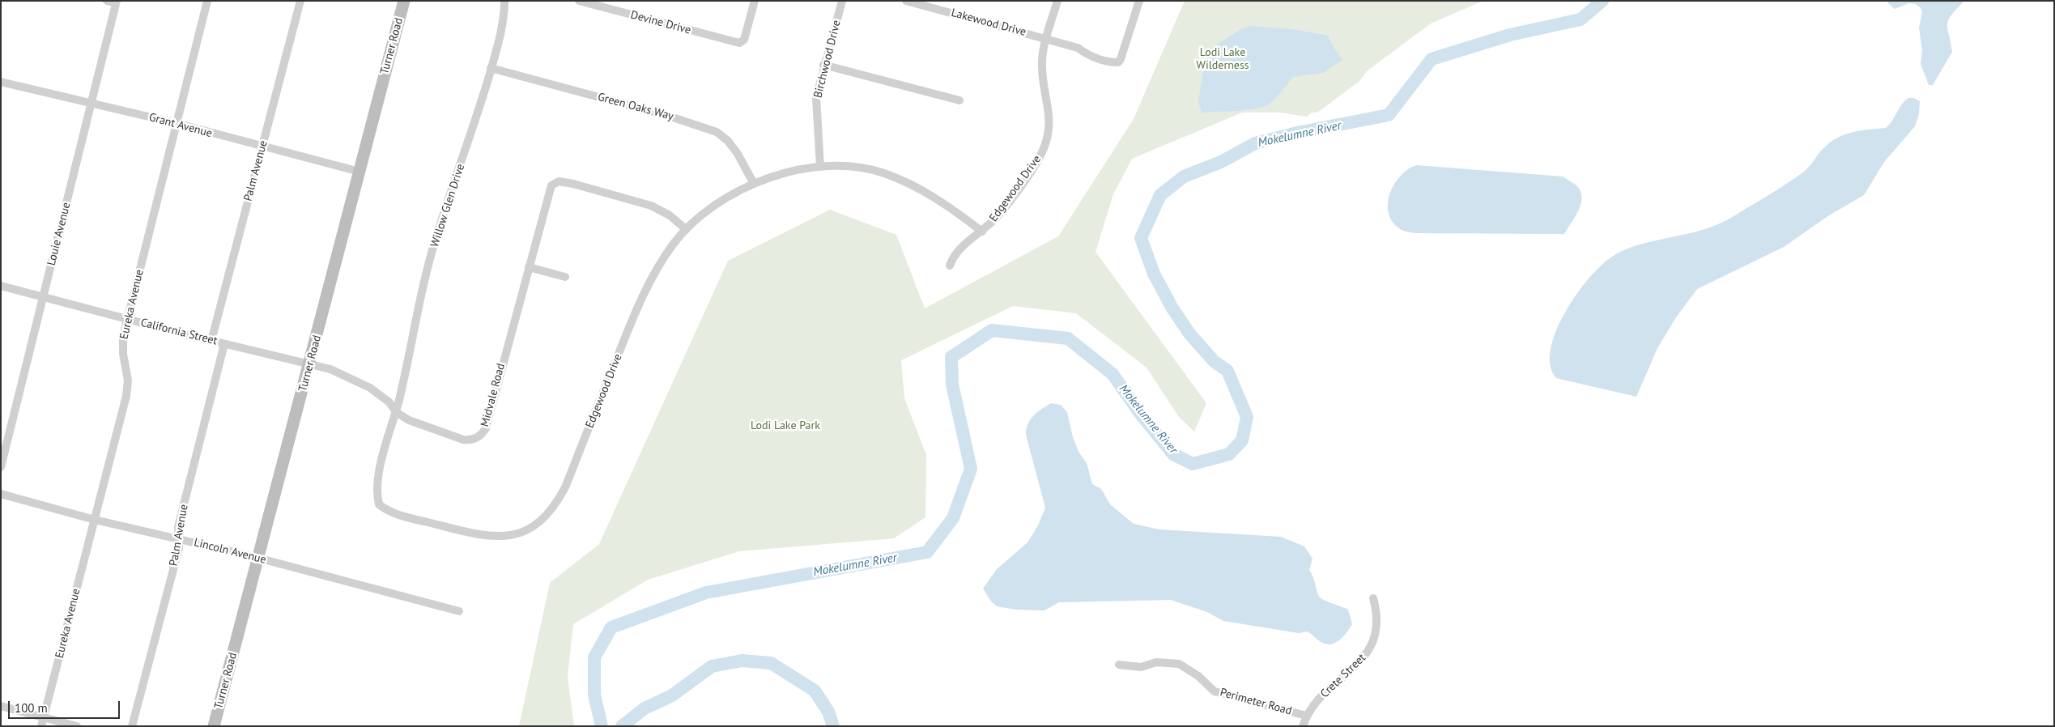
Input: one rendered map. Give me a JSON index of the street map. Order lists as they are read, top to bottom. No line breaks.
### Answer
{"streets":{"main road":["Turner Road"],"street":["Devine Drive","Lakewood Drive","Birchwood Drive","Green Oaks Way","Grant Avenue","Palm Avenue","Edgewood Drive","Willow Glen Drive","Louie Avenue","Eureka Avenue","California Street","Midvale Road","Lincoln Avenue","Crete Street","Perimeter Road"]},"crossings":[["Lakewood Drive","Edgewood Drive"],["Turner Road","Grant Avenue"],["Turner Road","California Street"],["Turner Road","Lincoln Avenue"],["Birchwood Drive","Edgewood Drive"],["Green Oaks Way","Edgewood Drive"],["Green Oaks Way","Willow Glen Drive"],["Grant Avenue","Palm Avenue"],["Grant Avenue","Louie Avenue"],["Grant Avenue","Eureka Avenue"],["Palm Avenue","California Street"],["Palm Avenue","Lincoln Avenue"],["Edgewood Drive","Willow Glen Drive"],["Edgewood Drive","Midvale Road"],["Willow Glen Drive","Midvale Road"],["Louie Avenue","California Street"],["Eureka Avenue","California Street"],["Eureka Avenue","Lincoln Avenue"],["Crete Street","Perimeter Road"]],"water":["Mokelumne River"],"parks":["Lodi Lake Wilderness","Lodi Lake Park"],"scale_bar":"100 m"}
